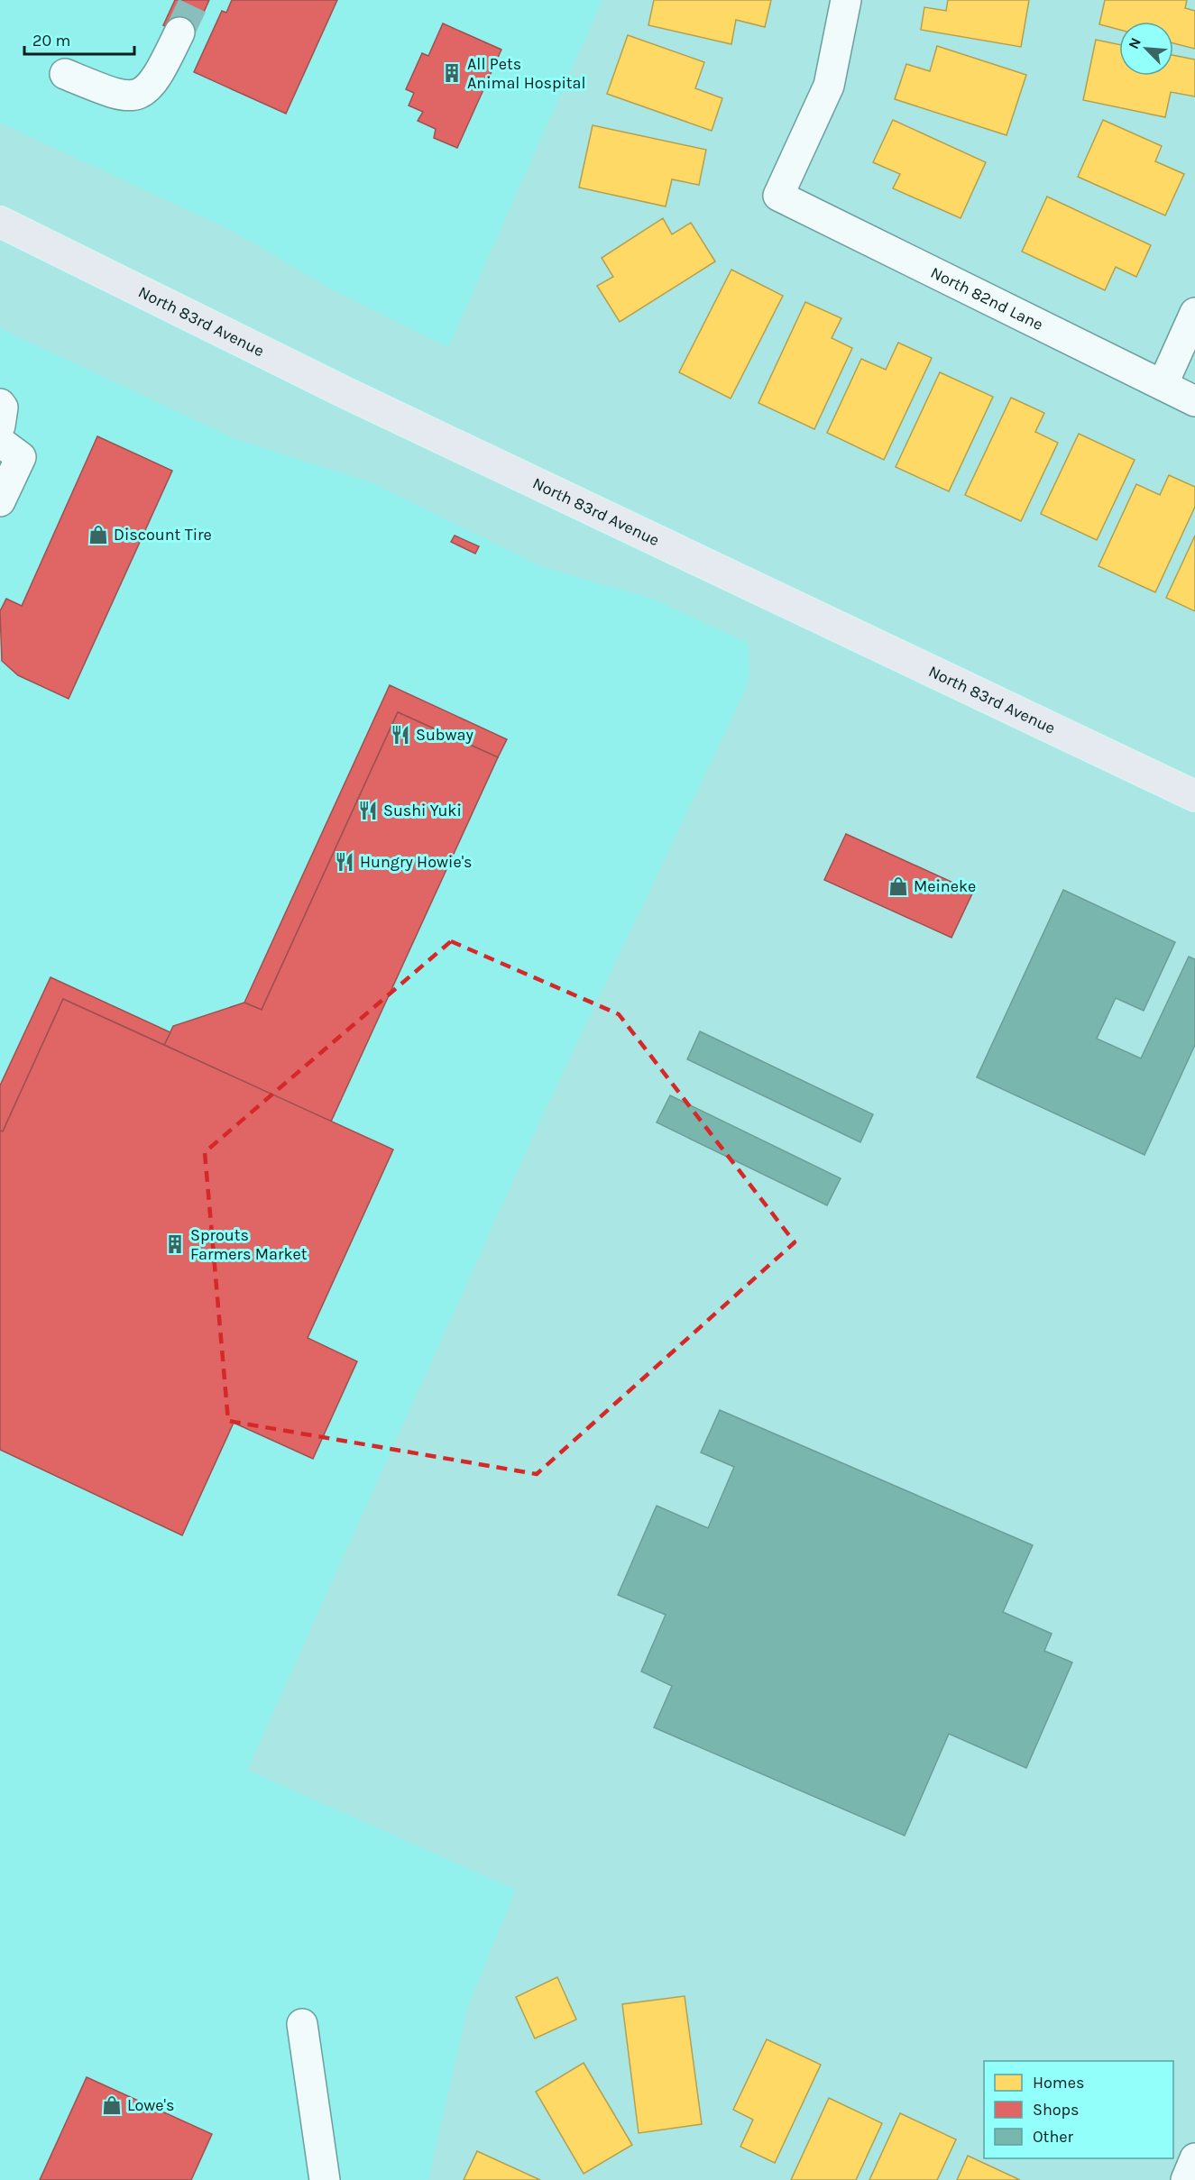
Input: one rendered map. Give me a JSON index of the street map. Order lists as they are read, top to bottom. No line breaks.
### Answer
{"streets":{"main road":["North 83rd Avenue"],"street":["North 82nd Lane"]},"places":{"building":["All Pets Animal Hospital","Sprouts Farmers Market"],"shop":["Discount Tire","Meineke","Lowe's"],"restaurant":["Subway","Sushi Yuki","Hungry Howie's"]},"legend":["Homes","Shops","Other"],"scale_bar":"20 m","north":"top left"}
